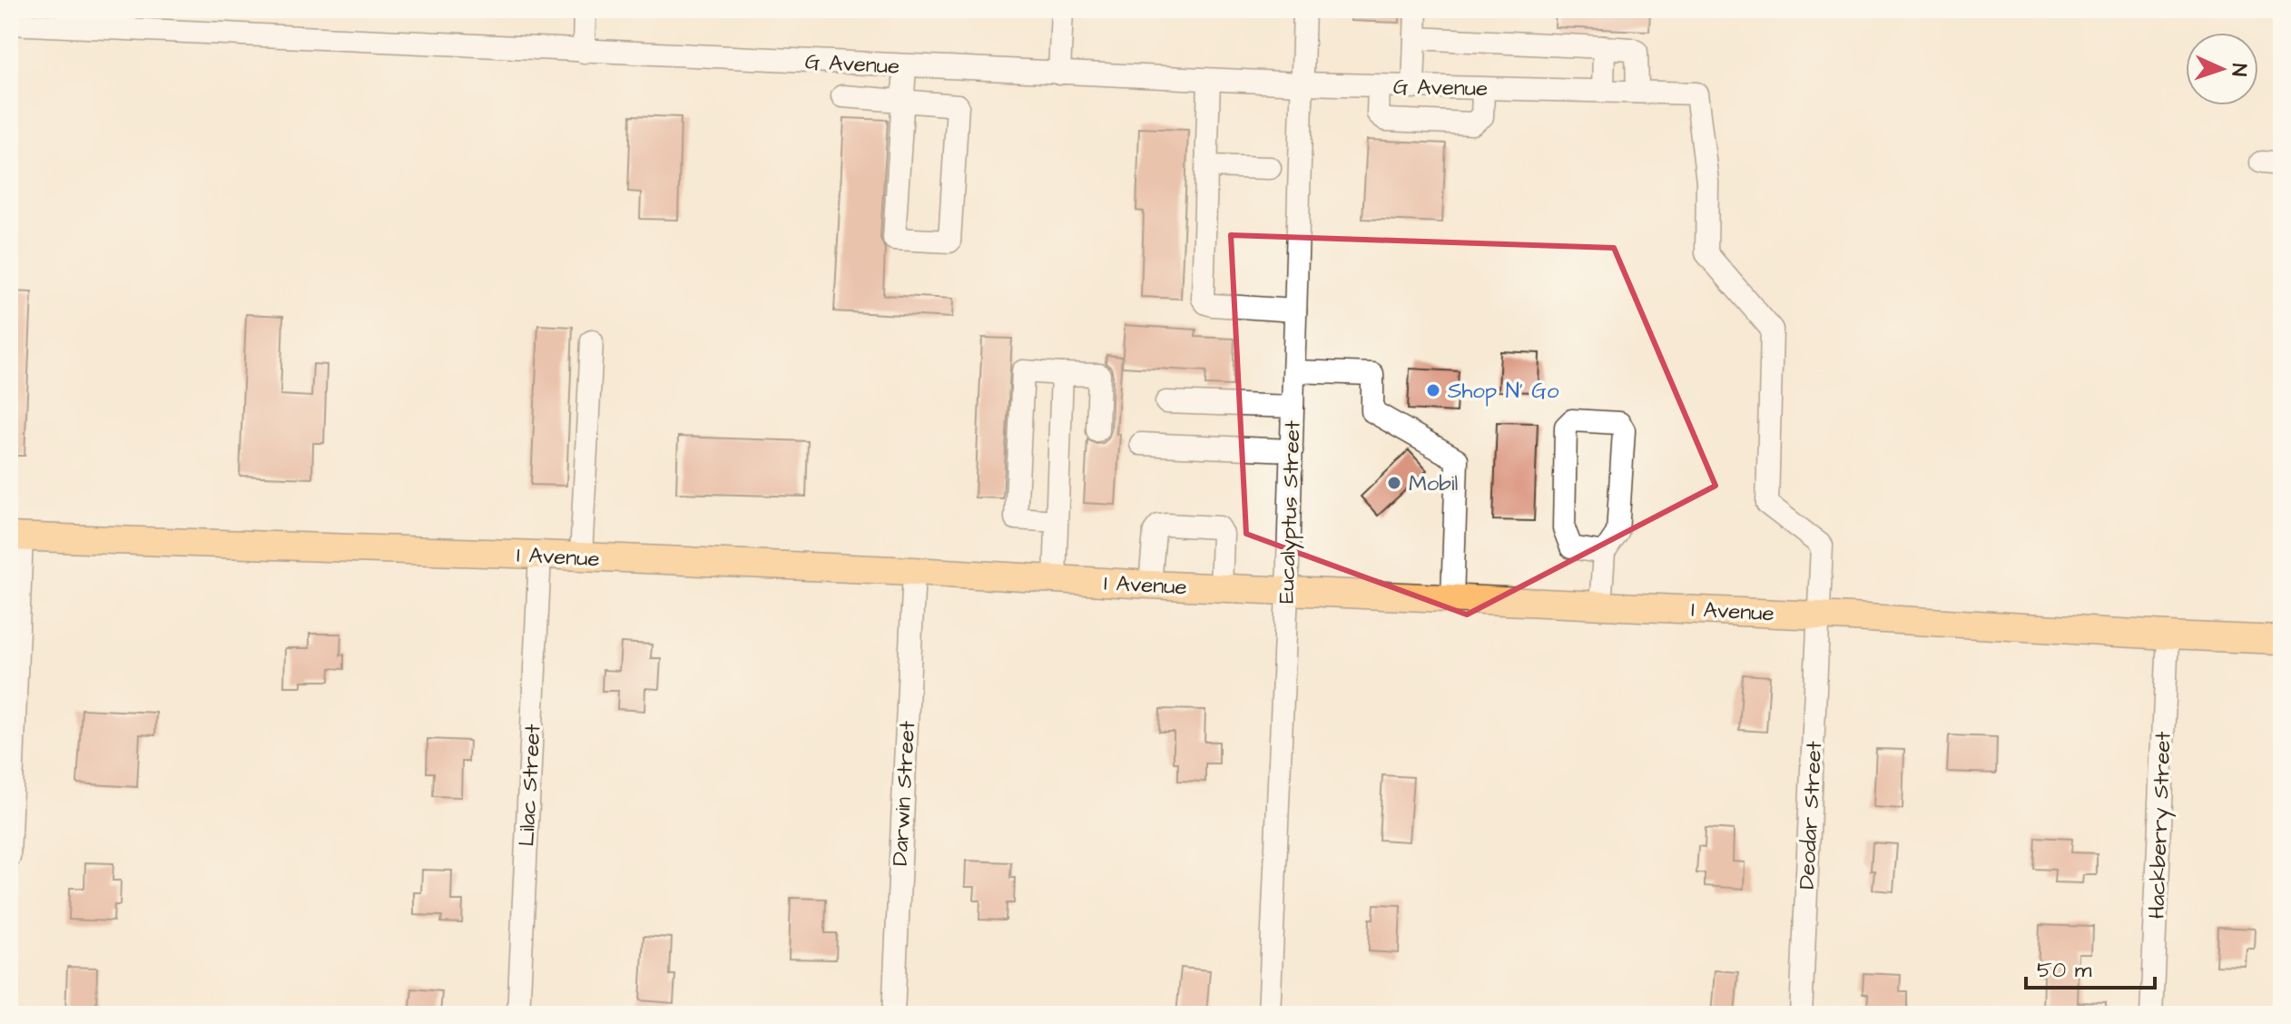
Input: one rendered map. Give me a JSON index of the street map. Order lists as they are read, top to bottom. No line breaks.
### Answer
{"streets":{"main road":["I Avenue"],"street":["G Avenue","Eucalyptus Street","Lilac Street","Darwin Street","Deodar Street","Hackberry Street"]},"crossings":[["G Avenue","Eucalyptus Street"],["G Avenue","Deodar Street"],["Eucalyptus Street","I Avenue"],["I Avenue","Lilac Street"],["I Avenue","Darwin Street"],["I Avenue","Deodar Street"],["I Avenue","Hackberry Street"]],"places":["Shop N' Go","Mobil"],"scale_bar":"50 m","north":"right"}
